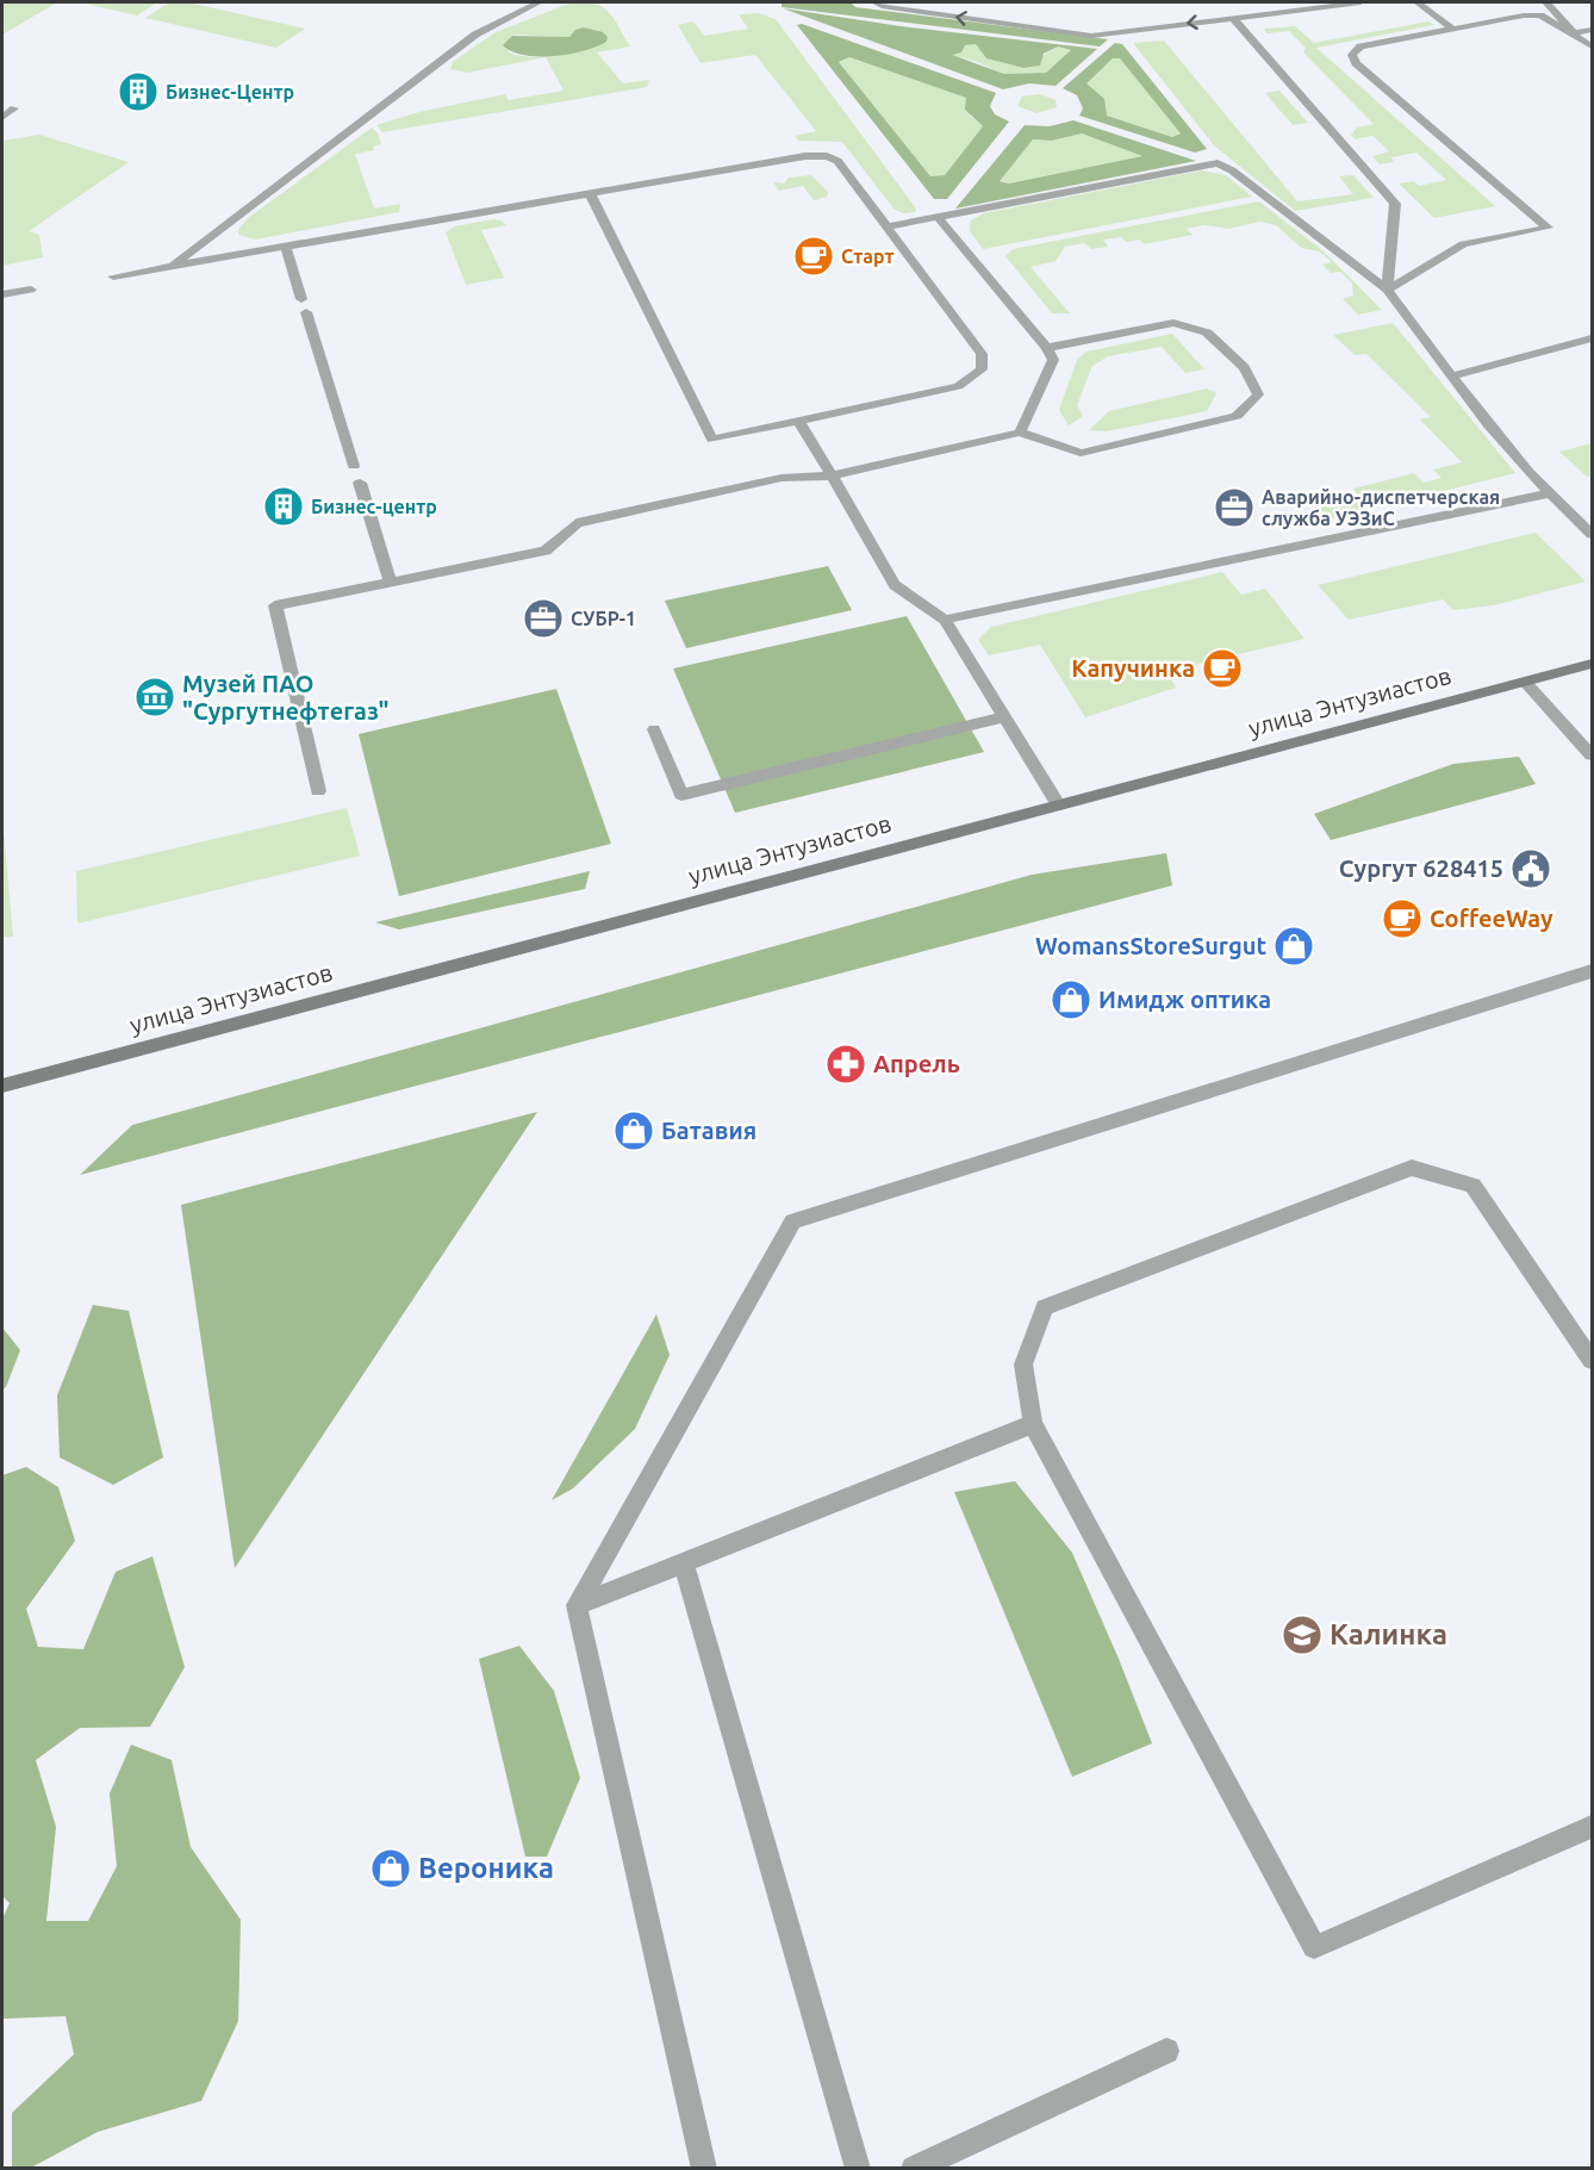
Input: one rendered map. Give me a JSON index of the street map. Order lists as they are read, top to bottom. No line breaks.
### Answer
{"streets":{"main road":["улица Энтузиастов"]},"places":{"building":["Бизнес-Центр","Бизнес-центр"],"cafe":["Старт","Капучинка","CoffeeWay"],"office":["Аварийно-диспетчерская служба УЭЗиС","СУБР-1"],"museum":["Музей ПАО \"Сургутнефтегаз\""],"public building":["Сургут 628415"],"shop":["WomansStoreSurgut","Имидж оптика","Батавия","Вероника"],"pharmacy":["Апрель"],"school or university":["Калинка"]}}
